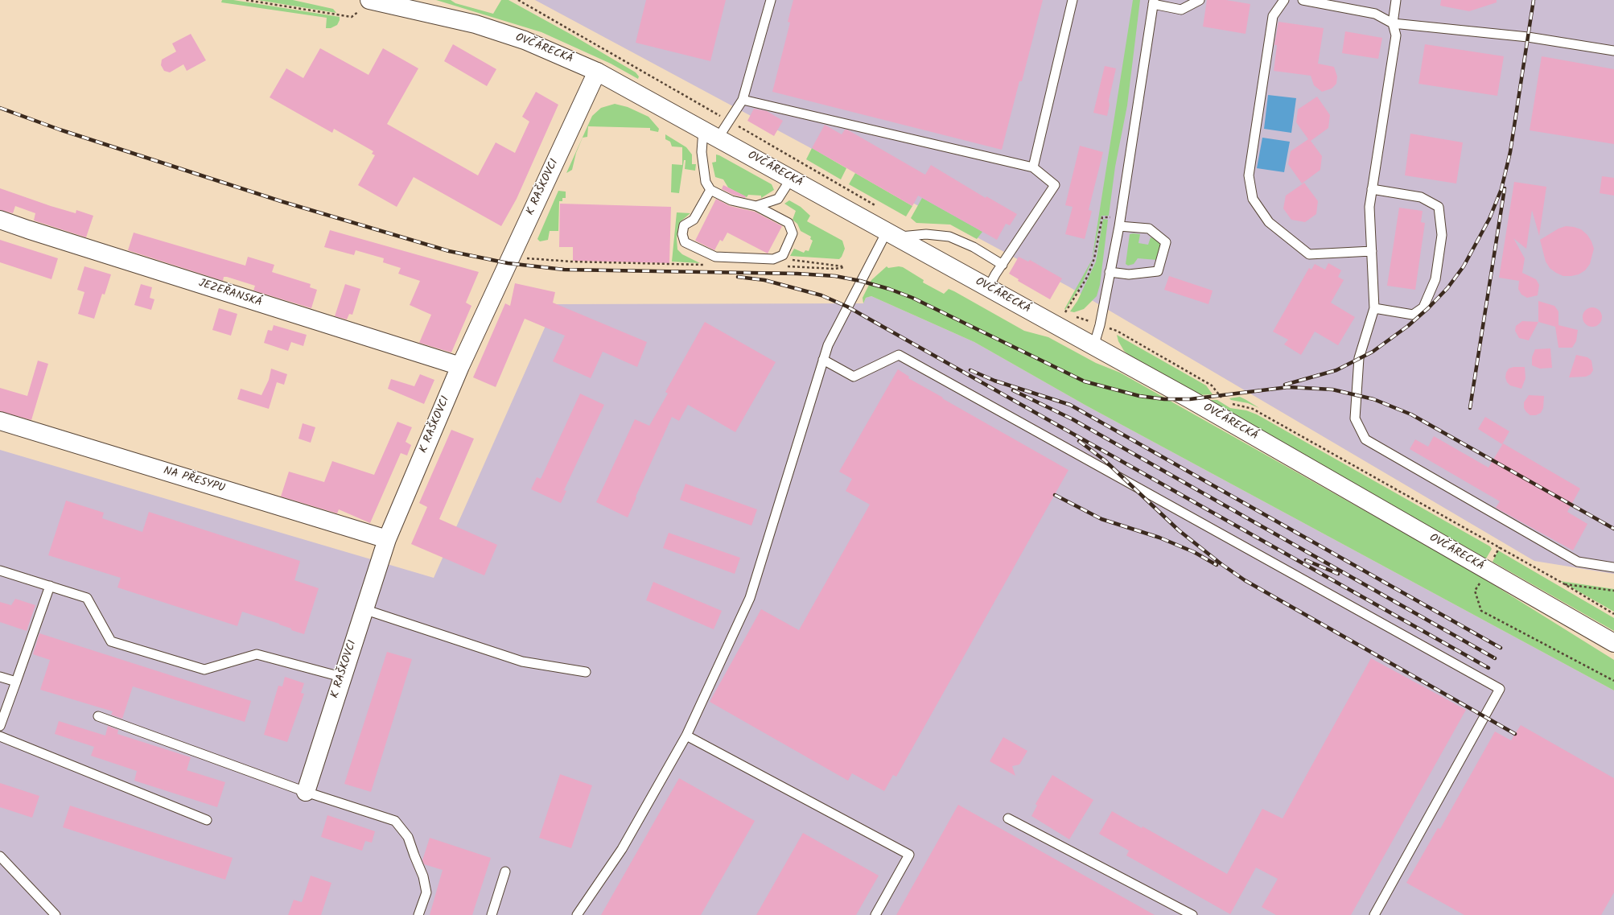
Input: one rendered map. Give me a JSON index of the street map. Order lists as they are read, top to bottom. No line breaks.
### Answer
{"streets":{"street":["OVČÁRECKÁ","K RAŠKOVCI","JEZEŘANSKÁ","NA PŘESYPU"]},"crossings":[["OVČÁRECKÁ","K RAŠKOVCI"],["K RAŠKOVCI","JEZEŘANSKÁ"],["K RAŠKOVCI","NA PŘESYPU"]]}
